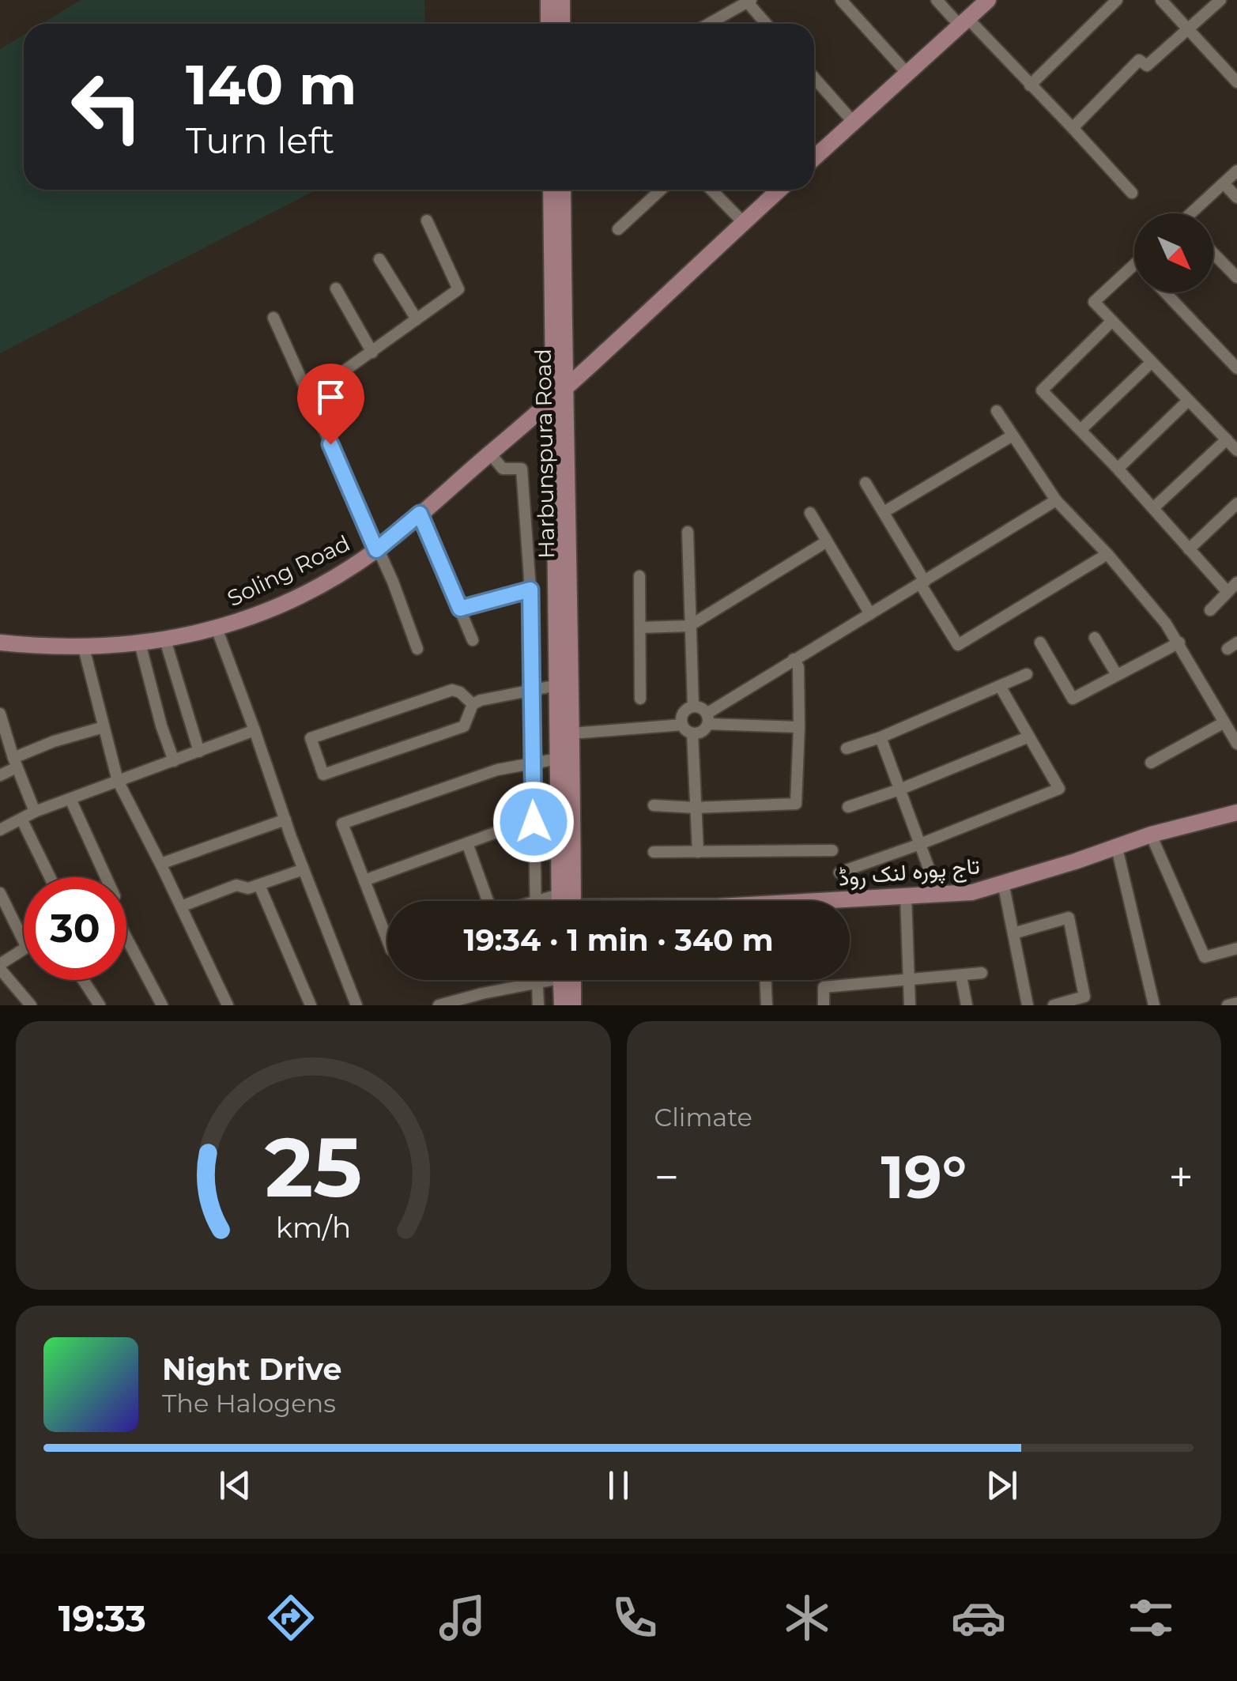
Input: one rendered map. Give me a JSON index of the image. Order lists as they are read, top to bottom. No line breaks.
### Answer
{"streets":{"main road":["Harbunspura Road","Soling Road","تاج پورہ لنک روڈ"]},"crossings":[["Harbunspura Road","Soling Road"]],"north":"bottom right","page":{"turn":["140 m","Turn left"],"limit":"30","trip":"19:34 · 1 min · 340 m","tile":"Climate","heat":["−","19°","+"],"song":["Night Drive","The Halogens"],"tabs":"19:33","gauge":["25","km/h"]}}
